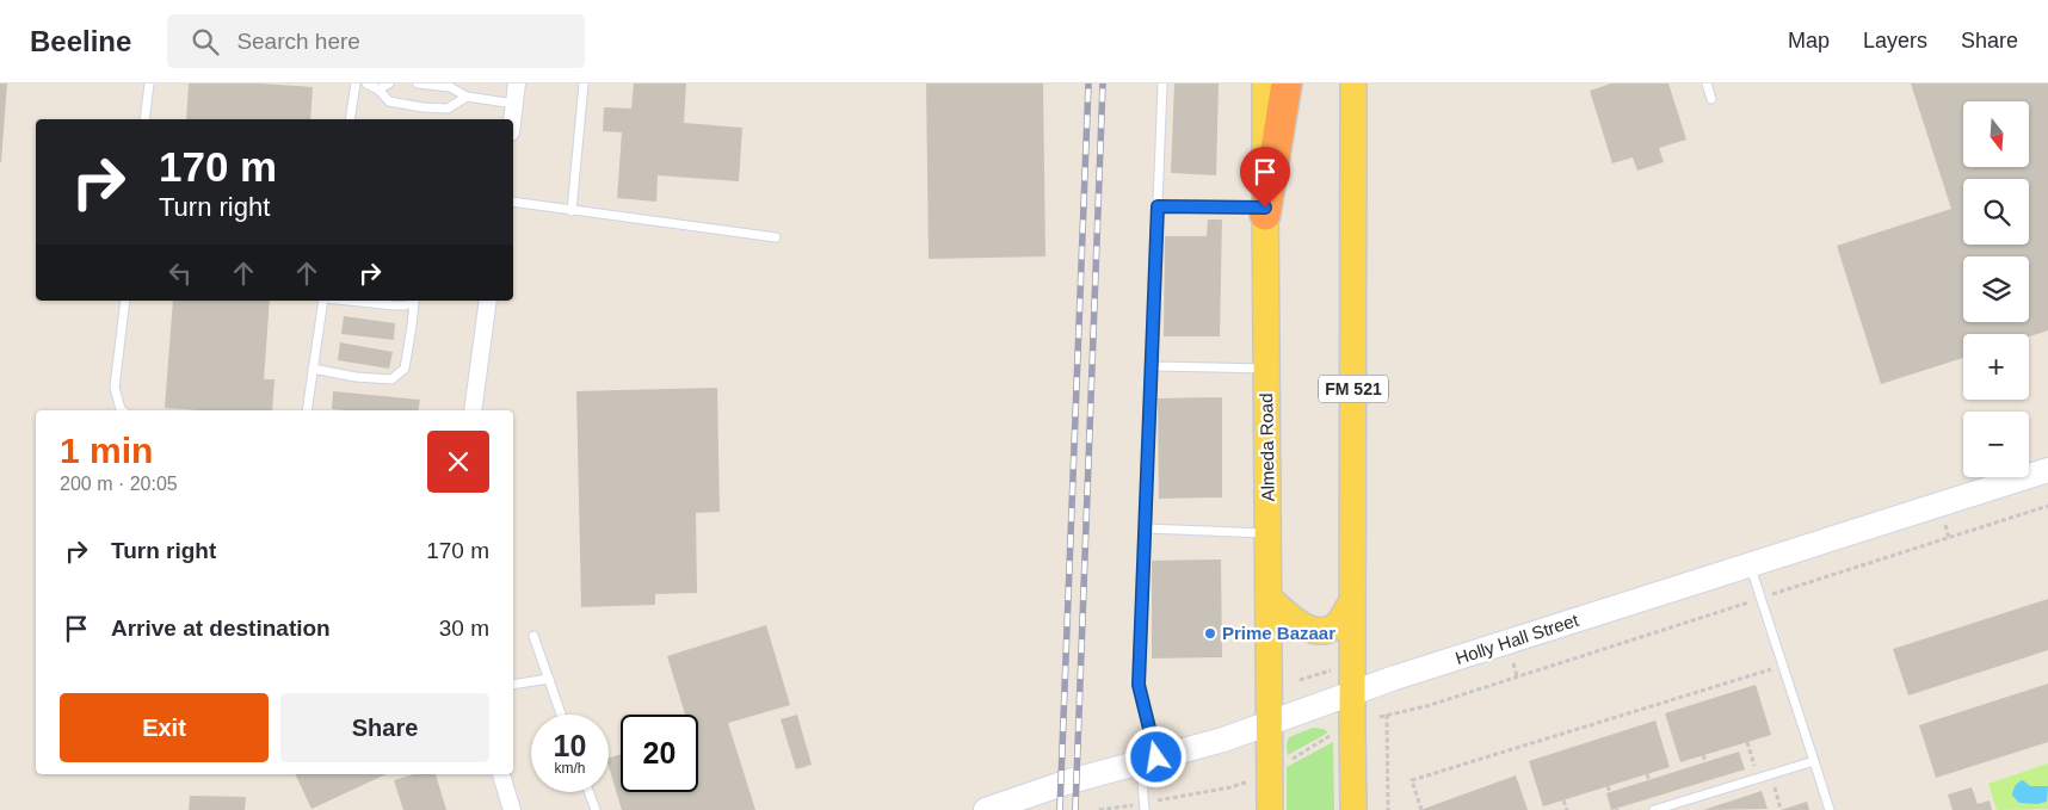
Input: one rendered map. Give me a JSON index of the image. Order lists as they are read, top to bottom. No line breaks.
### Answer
{"streets":{"main road":["FM 521","Almeda Road"],"street":["Holly Hall Street"]},"crossings":[["FM 521","Holly Hall Street"],["Almeda Road","Holly Hall Street"]],"places":["Prime Bazaar"],"north":"bottom","page":{"header":"Beeline","search":"Search here","nav":["Map","Layers","Share"],"map_buttons":["+","−"],"turn":["170 m","Turn right"],"heading":["1 min","200 m · 20:05"],"list":[{"name":"Turn right","value":"170 m"},{"name":"Arrive at destination","value":"30 m"}],"buttons":["Exit","Share"],"speed":"10 km/h","limit":"20"}}
